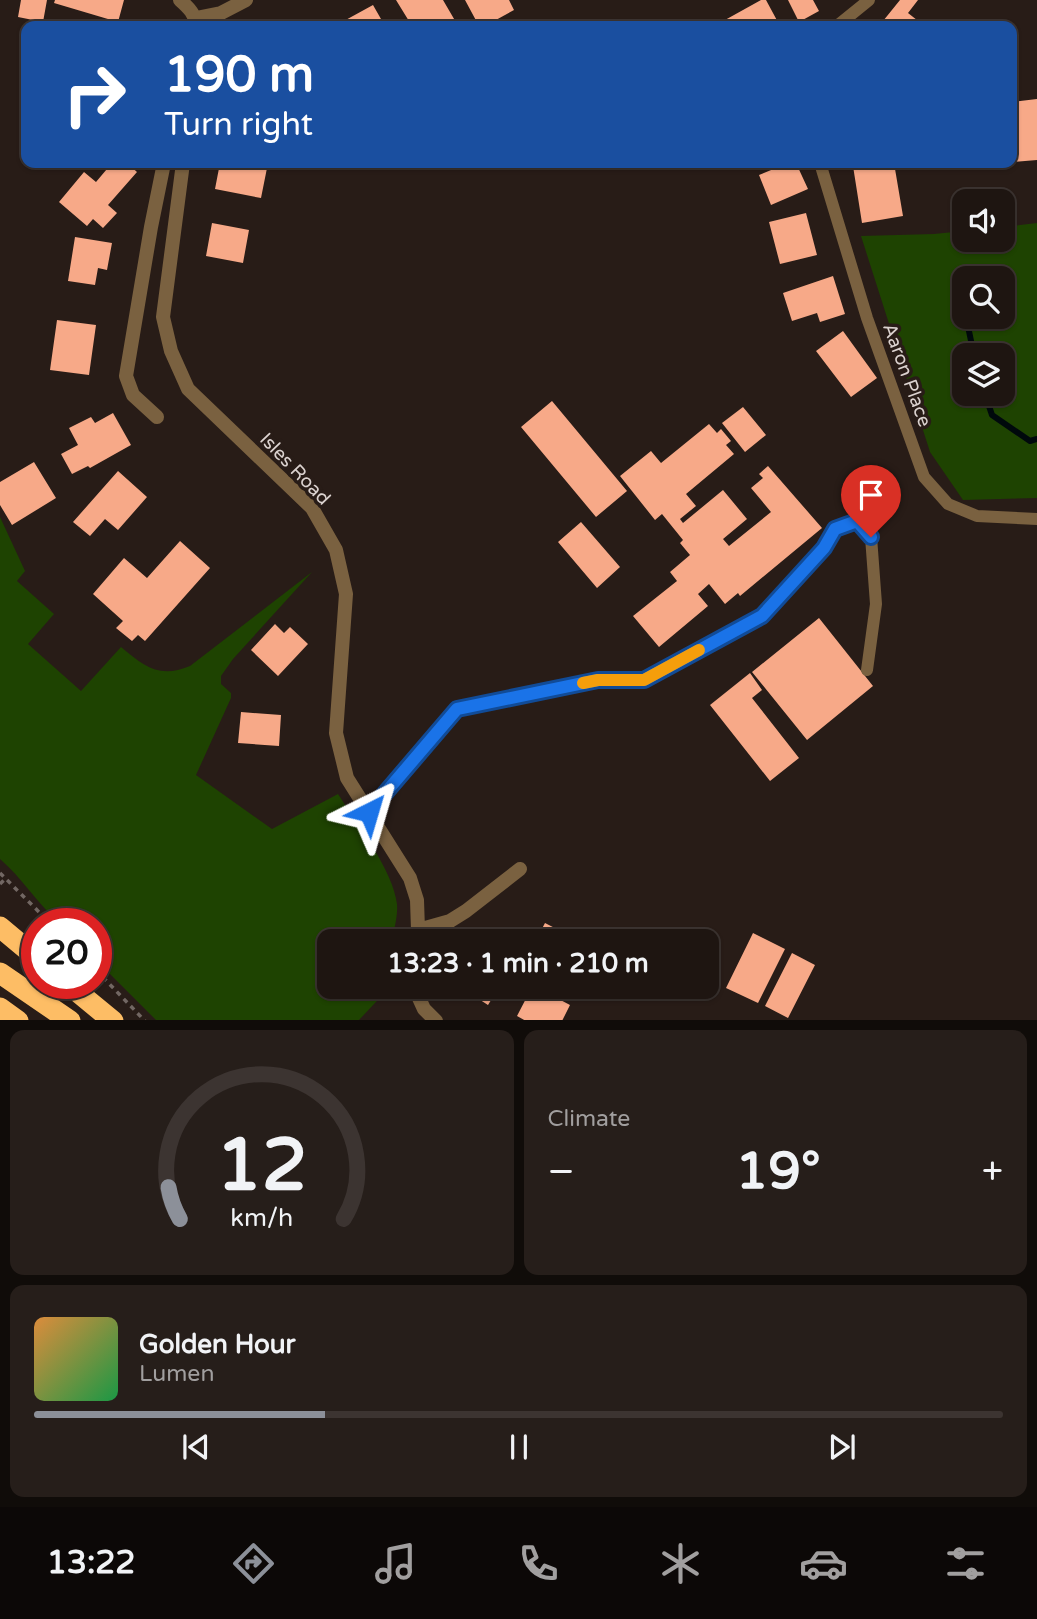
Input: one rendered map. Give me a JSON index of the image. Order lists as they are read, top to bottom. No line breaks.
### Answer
{"streets":{"street":["Isles Road"],"lane":["Aaron Place"]},"page":{"turn":["190 m","Turn right"],"limit":"20","trip":"13:23 · 1 min · 210 m","tile":"Climate","heat":["−","19°","+"],"song":["Golden Hour","Lumen"],"tabs":"13:22","gauge":["12","km/h"]}}
